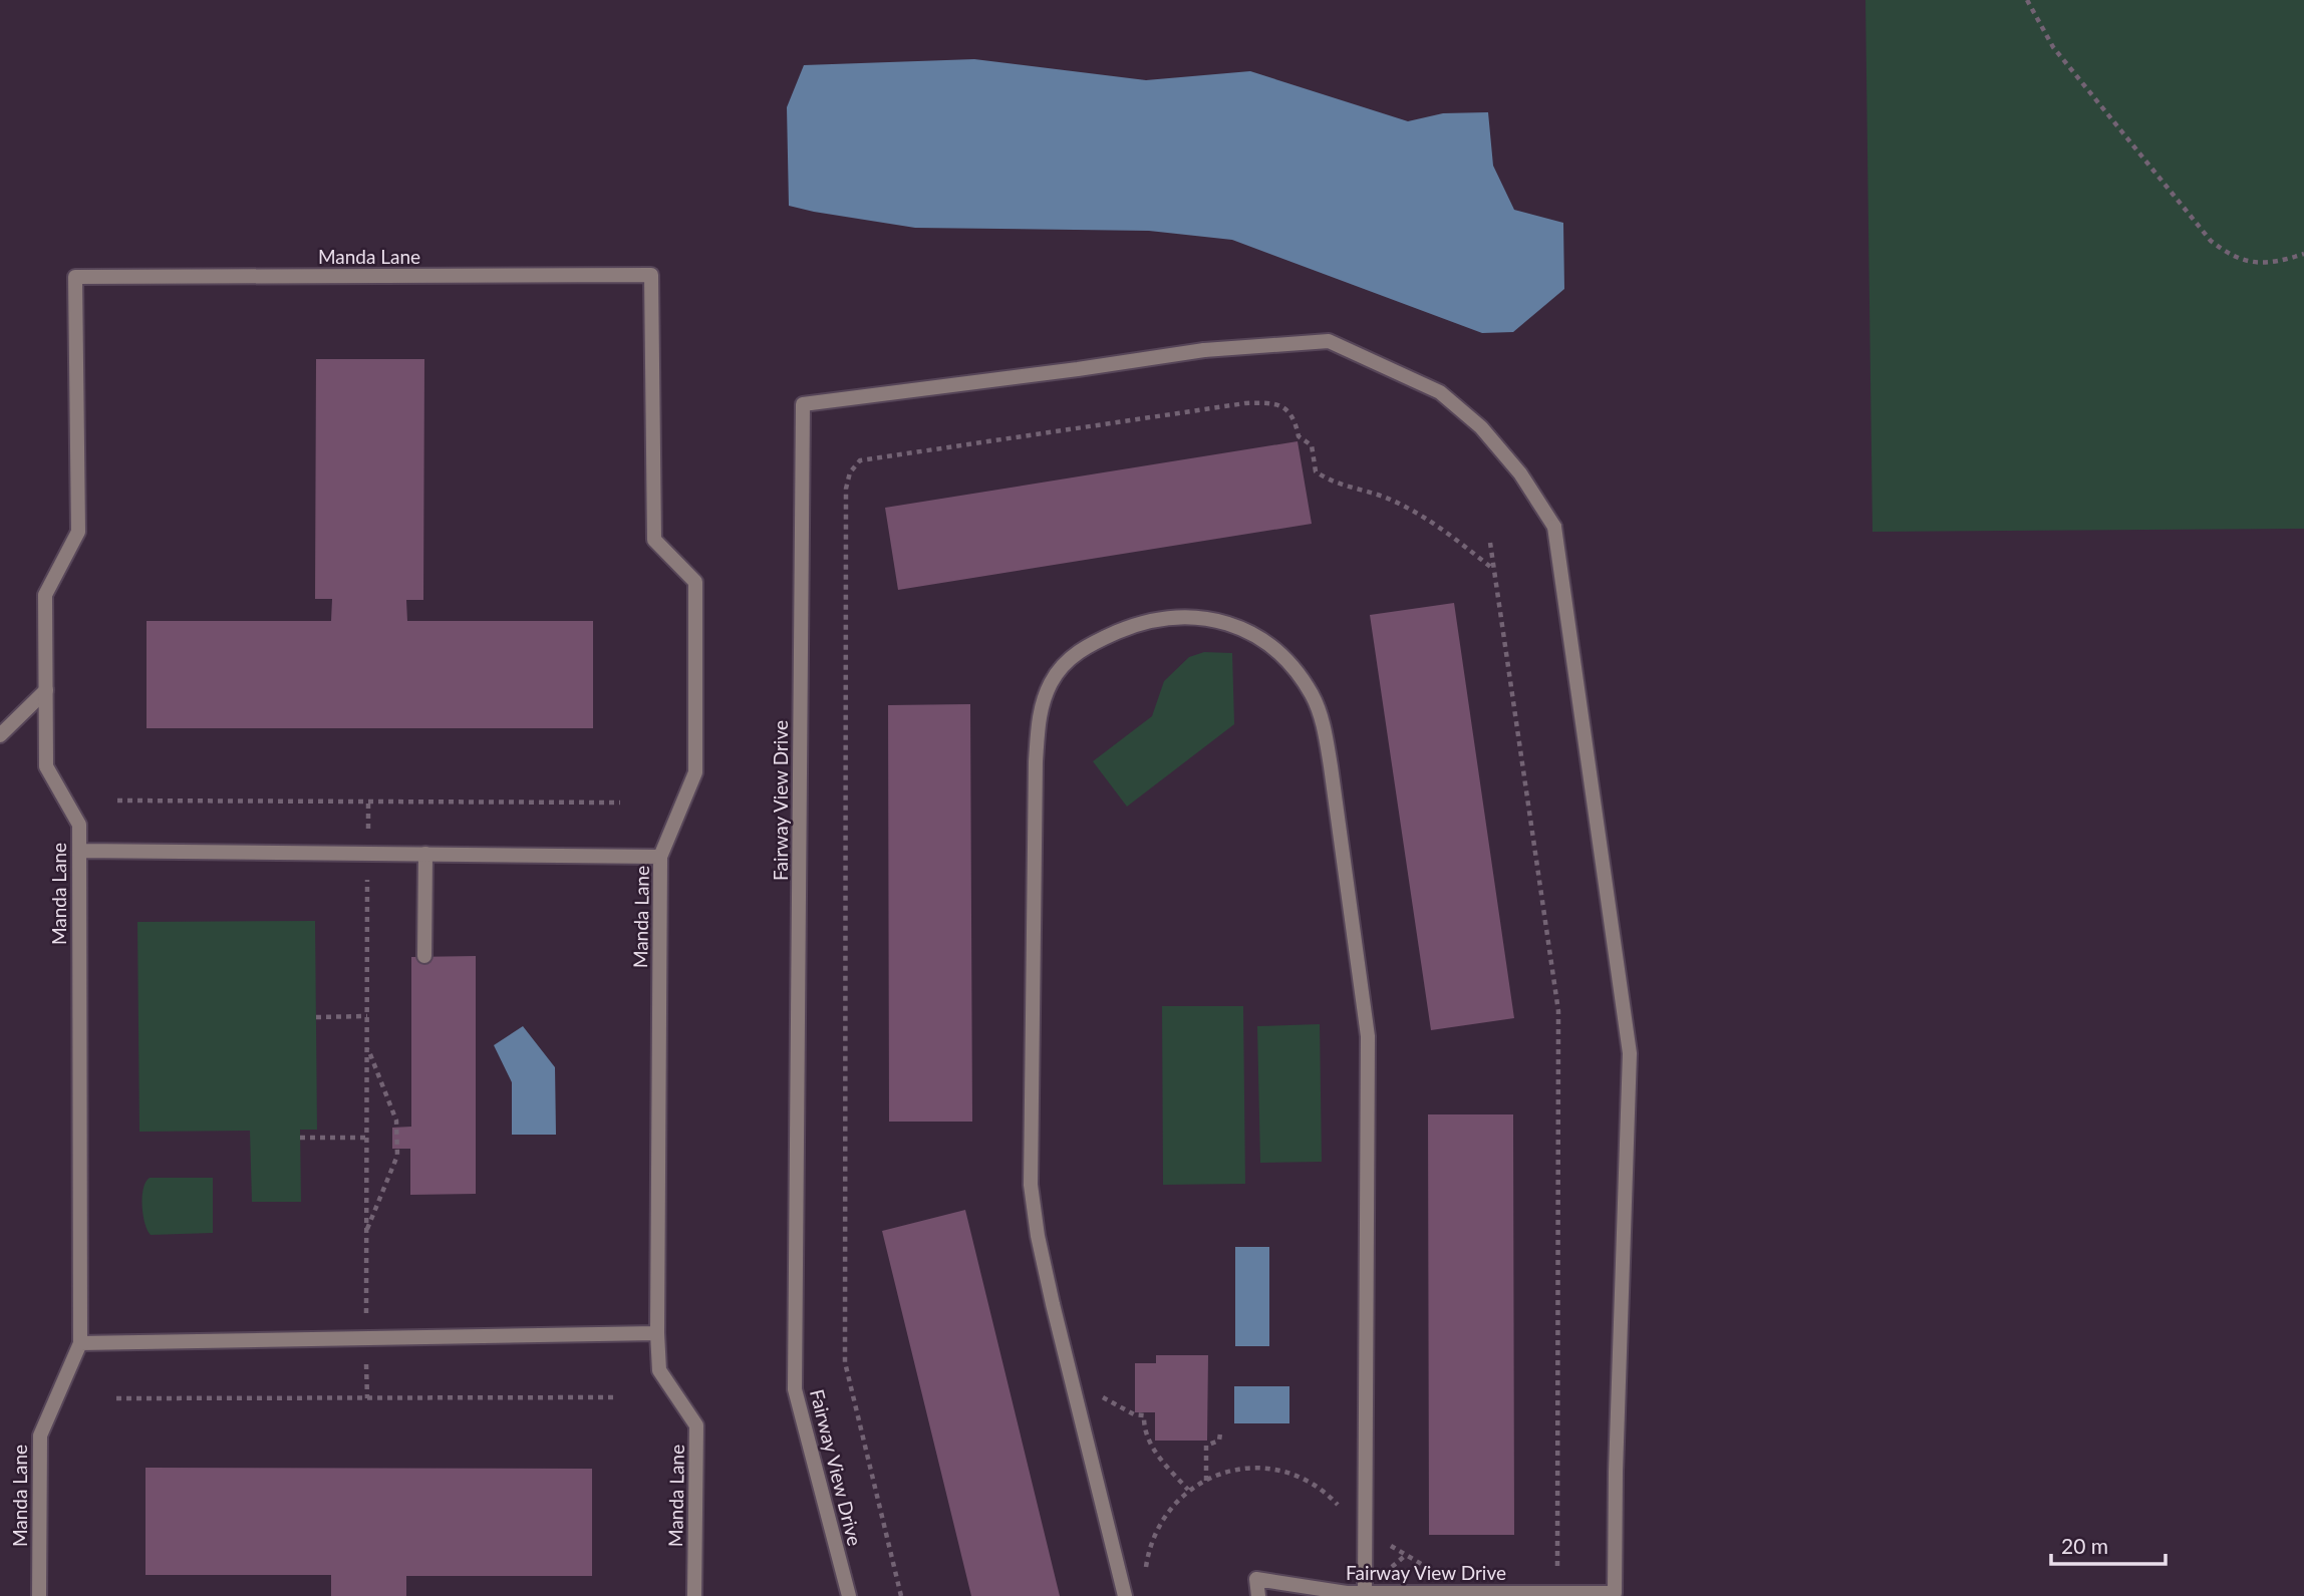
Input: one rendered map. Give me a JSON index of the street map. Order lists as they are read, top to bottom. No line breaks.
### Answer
{"streets":{"street":["Manda Lane","Fairway View Drive"]},"scale_bar":"20 m"}
